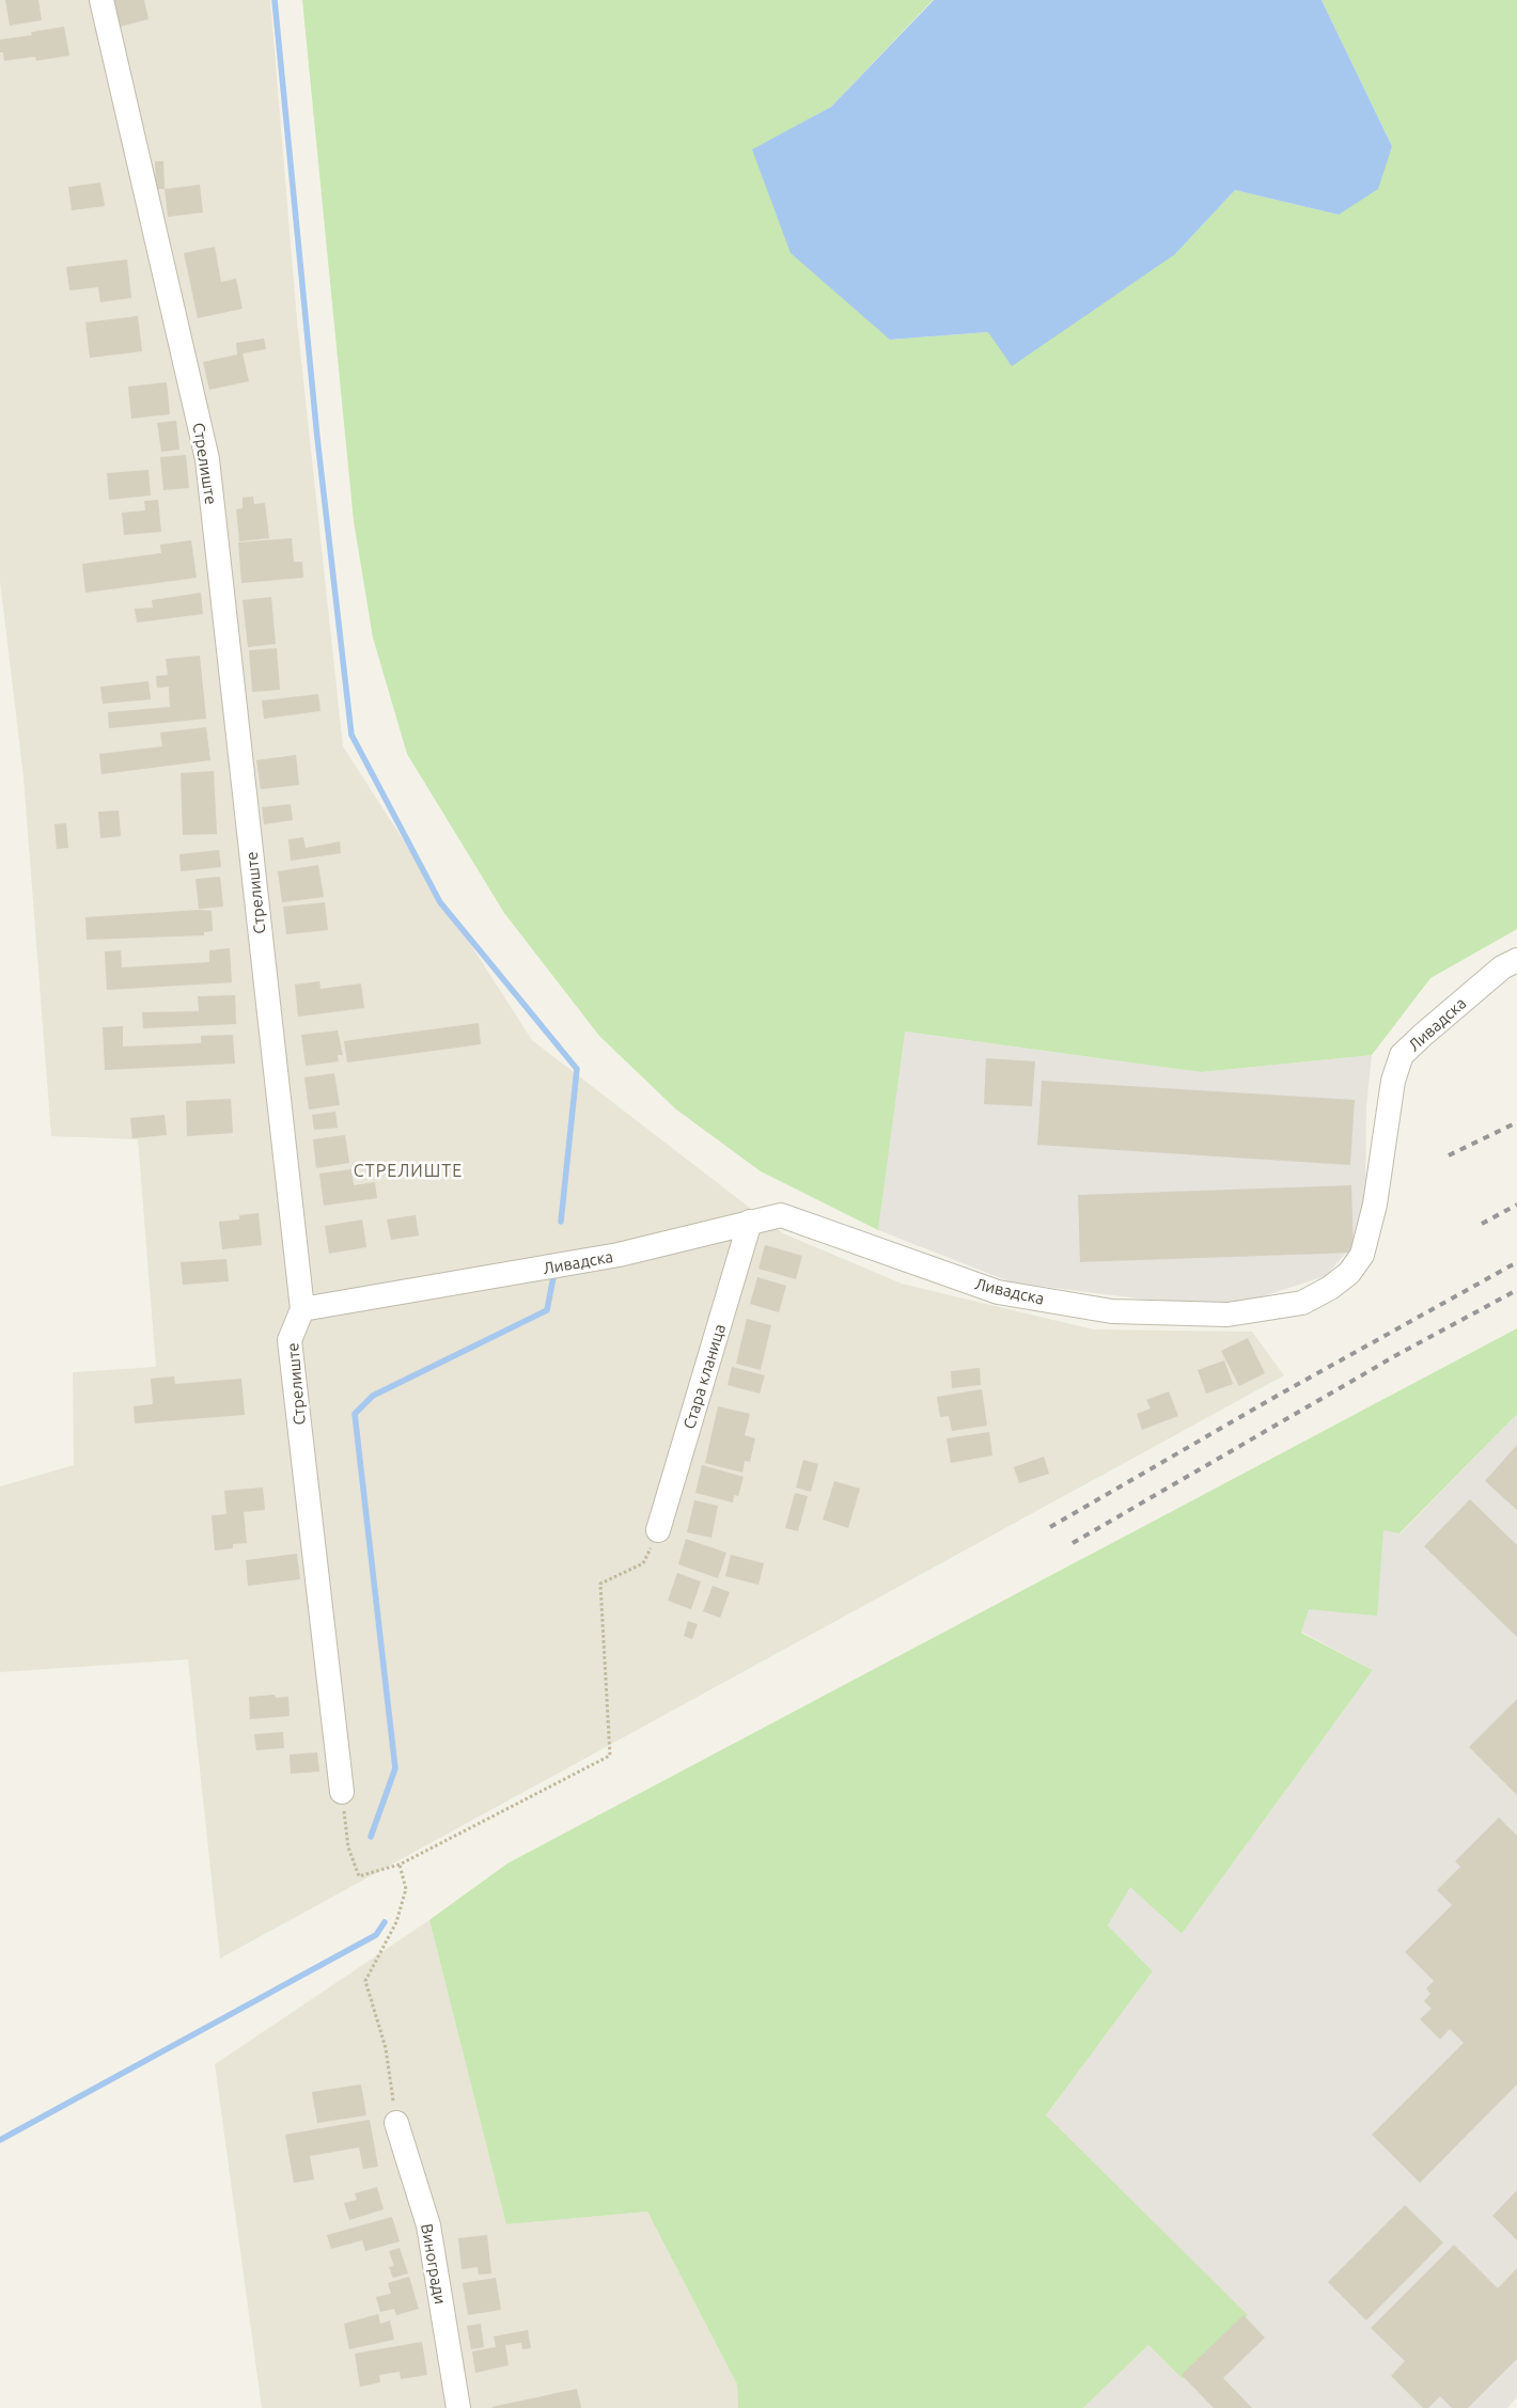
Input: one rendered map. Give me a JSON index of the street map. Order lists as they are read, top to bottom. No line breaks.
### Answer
{"streets":{"street":["Стрелиште","Ливадска","Стара кланица","Виногради"]},"crossings":[["Стрелиште","Ливадска"],["Ливадска","Стара кланица"]],"districts":["СТРЕЛИШТЕ"]}
